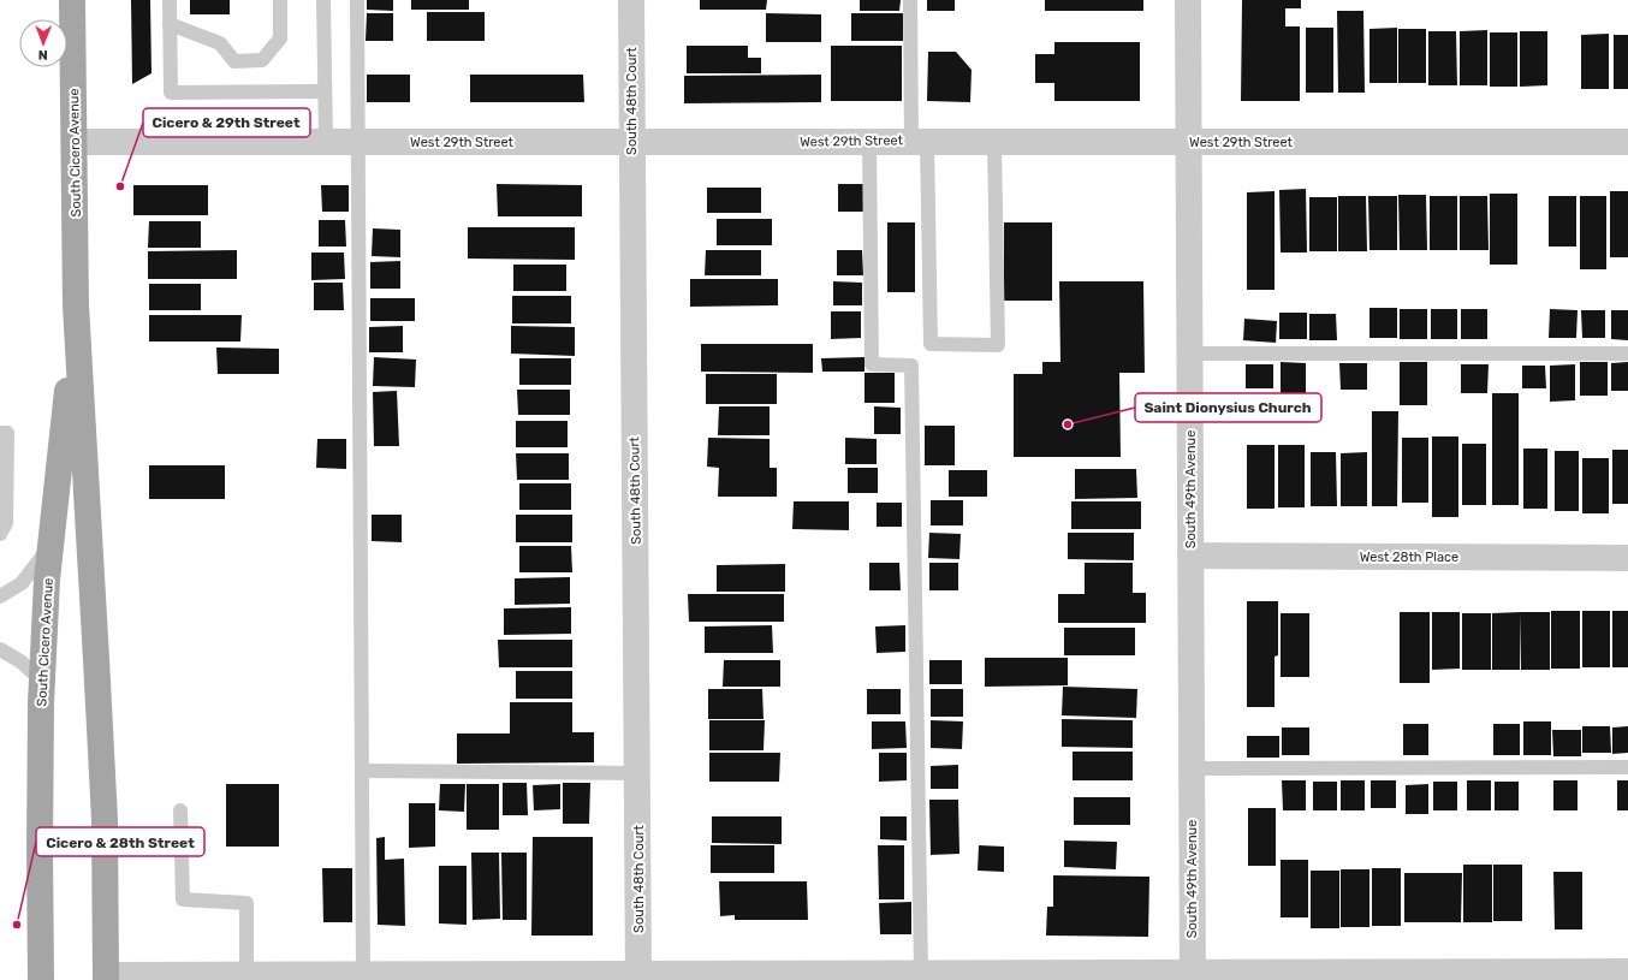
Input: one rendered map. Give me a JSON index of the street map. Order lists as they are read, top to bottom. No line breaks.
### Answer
{"streets":{"main road":["South Cicero Avenue"],"street":["South 48th Court","West 29th Street","South 49th Avenue","West 28th Place"]},"crossings":[["South 48th Court","West 29th Street"],["West 29th Street","South Cicero Avenue"],["West 29th Street","South 49th Avenue"],["South 49th Avenue","West 28th Place"]],"places":["Cicero & 29th Street","Saint Dionysius Church","Cicero & 28th Street"],"north":"bottom"}
